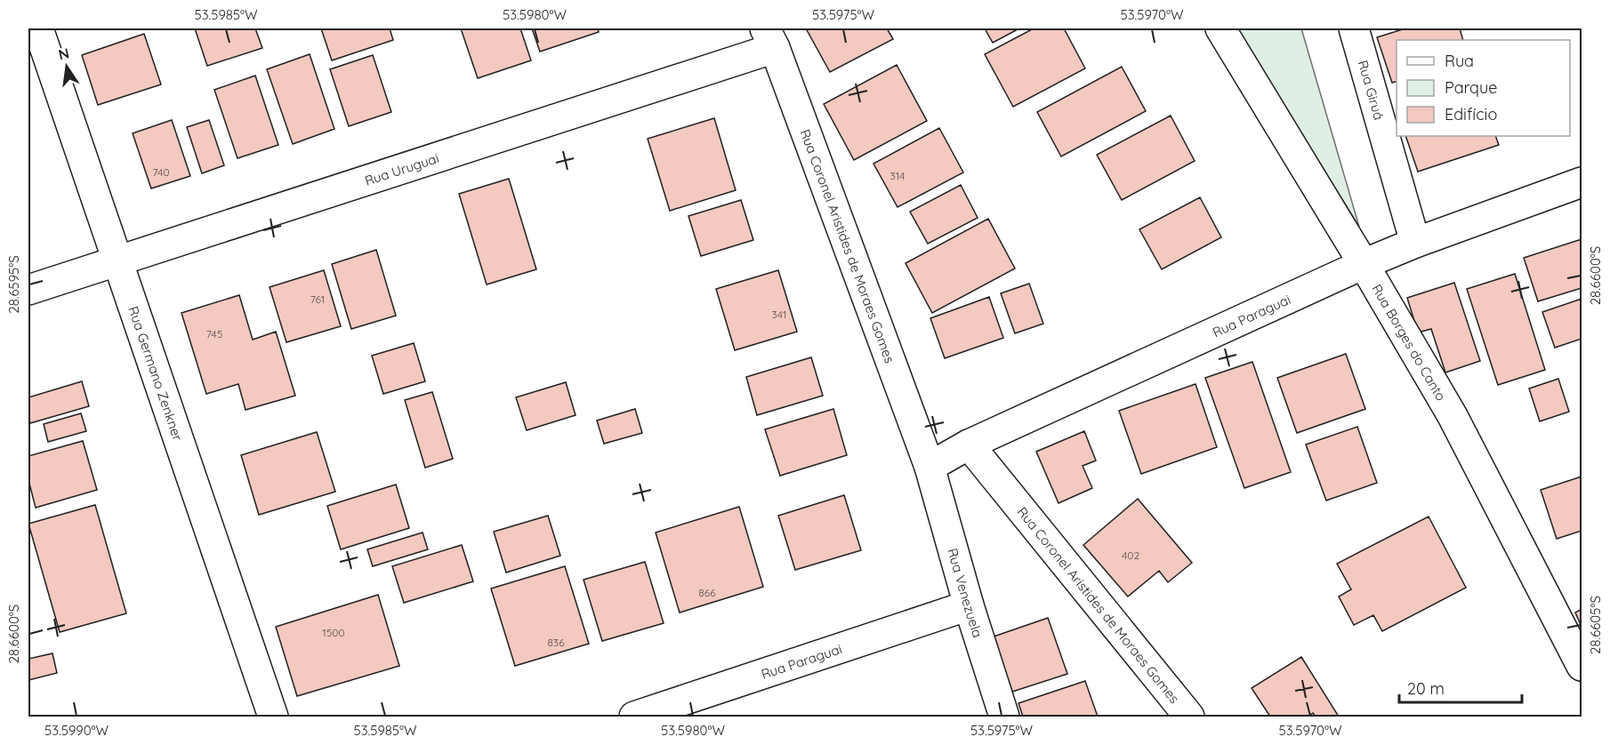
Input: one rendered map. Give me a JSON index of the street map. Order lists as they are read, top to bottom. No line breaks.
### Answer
{"streets":{"street":["Rua Giruá","Rua Uruguai","Rua Coronel Aristides de Moraes Gomes","Rua Paraguai","Rua Borges do Canto","Rua Germano Zenkner","Rua Venezuela"]},"crossings":[["Rua Giruá","Rua Paraguai"],["Rua Uruguai","Rua Coronel Aristides de Moraes Gomes"],["Rua Uruguai","Rua Germano Zenkner"],["Rua Coronel Aristides de Moraes Gomes","Rua Paraguai"],["Rua Coronel Aristides de Moraes Gomes","Rua Venezuela"],["Rua Paraguai","Rua Borges do Canto"],["Rua Paraguai","Rua Venezuela"]],"house_numbers":["740","314","761","341","745","402","866","1500","836"],"legend":["Rua","Parque","Edifício"],"scale_bar":"20 m","north":"top","coordinates":["53.5985°W","53.5980°W","53.5975°W","53.5970°W","28.6600°S","28.6595°S","28.6605°S","53.5990°W"]}
